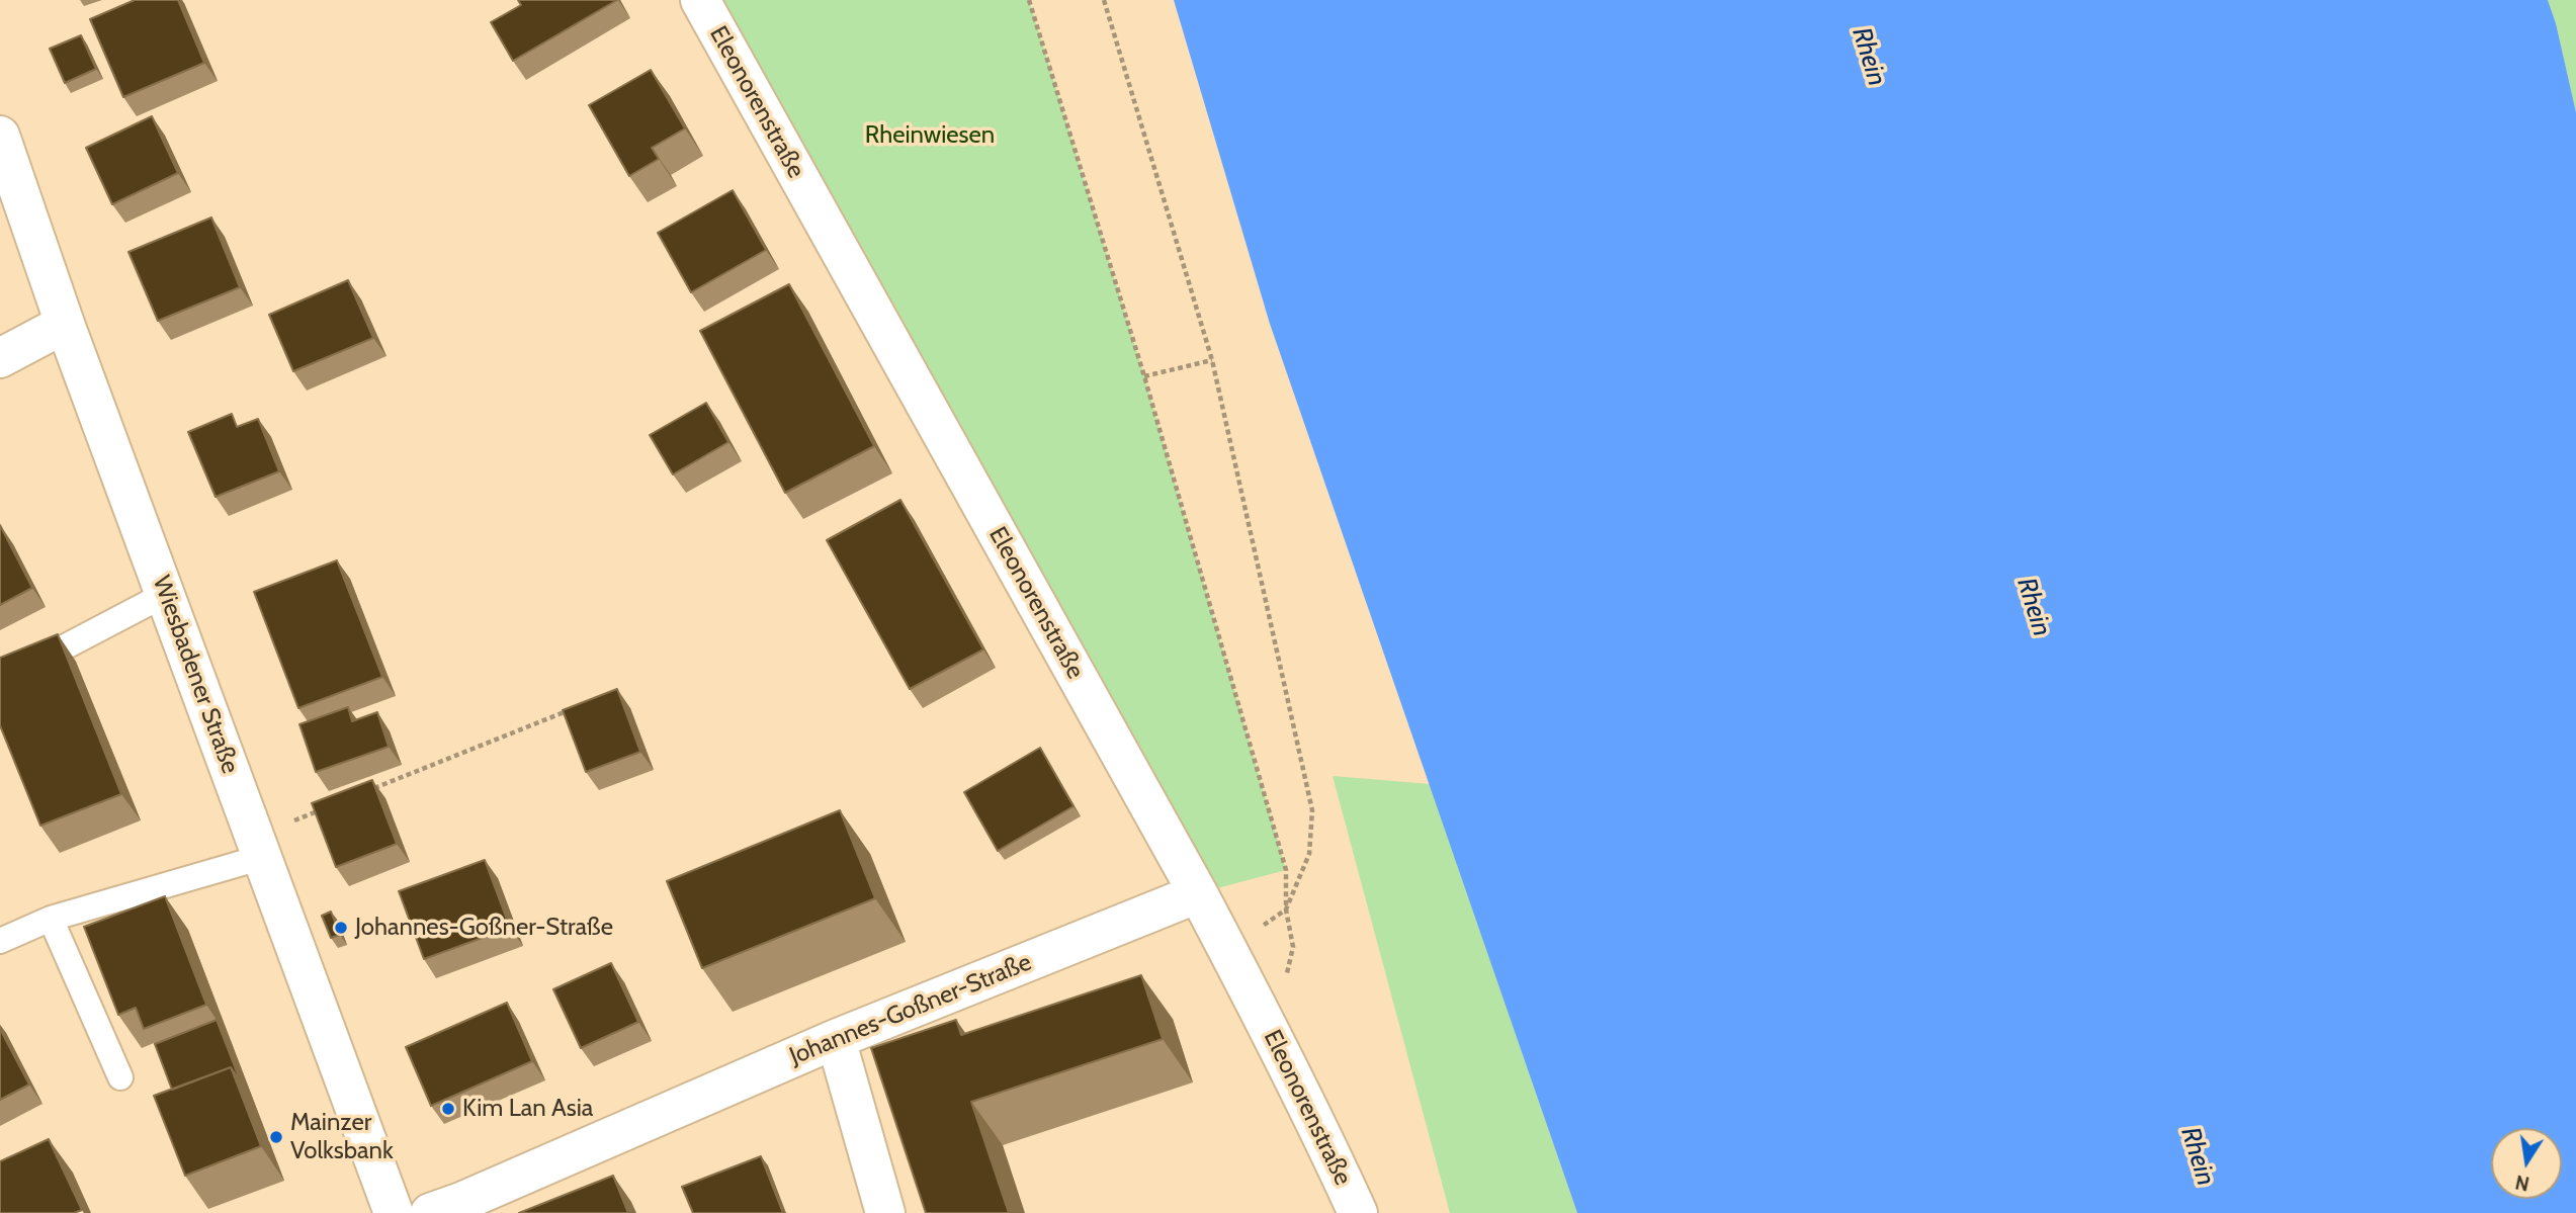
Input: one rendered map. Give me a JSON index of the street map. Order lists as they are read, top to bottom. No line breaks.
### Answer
{"streets":{"street":["Eleonorenstraße","Wiesbadener Straße","Johannes-Goßner-Straße"]},"crossings":[["Eleonorenstraße","Johannes-Goßner-Straße"]],"water":["Rhein"],"parks":["Rheinwiesen"],"places":["Johannes-Goßner-Straße","Kim Lan Asia","Mainzer Volksbank"],"north":"bottom"}
